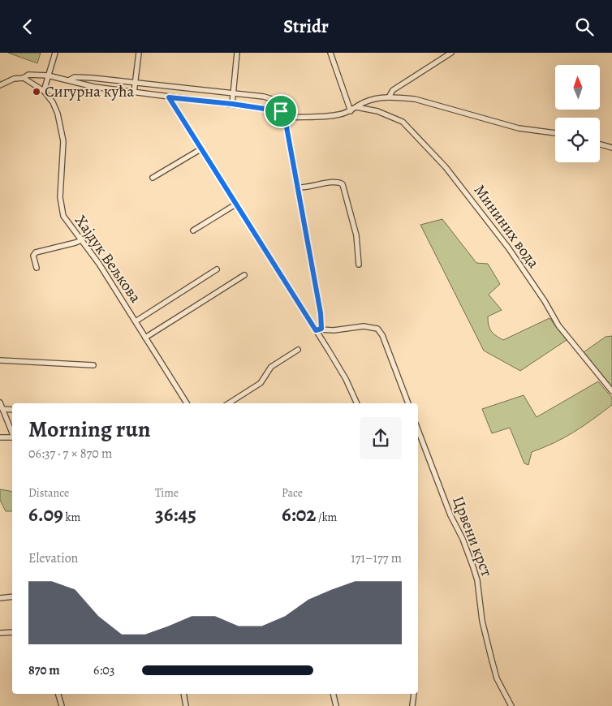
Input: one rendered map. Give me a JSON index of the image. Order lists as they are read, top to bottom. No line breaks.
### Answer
{"streets":{"street":["Мининих вода","Хајдук Вељкова","Црвени крст"]},"places":["Сигурна кућа"],"north":"top","page":{"header":"Stridr","heading":["Morning run","06:37 · 7 × 870 m"],"stats":[["Distance","6.09 km"],["Time","36:45"],["Pace","6:02 /km"]],"chart":["Elevation","171–177 m"],"list":[{"name":"870 m","note":"6:03"}]}}
